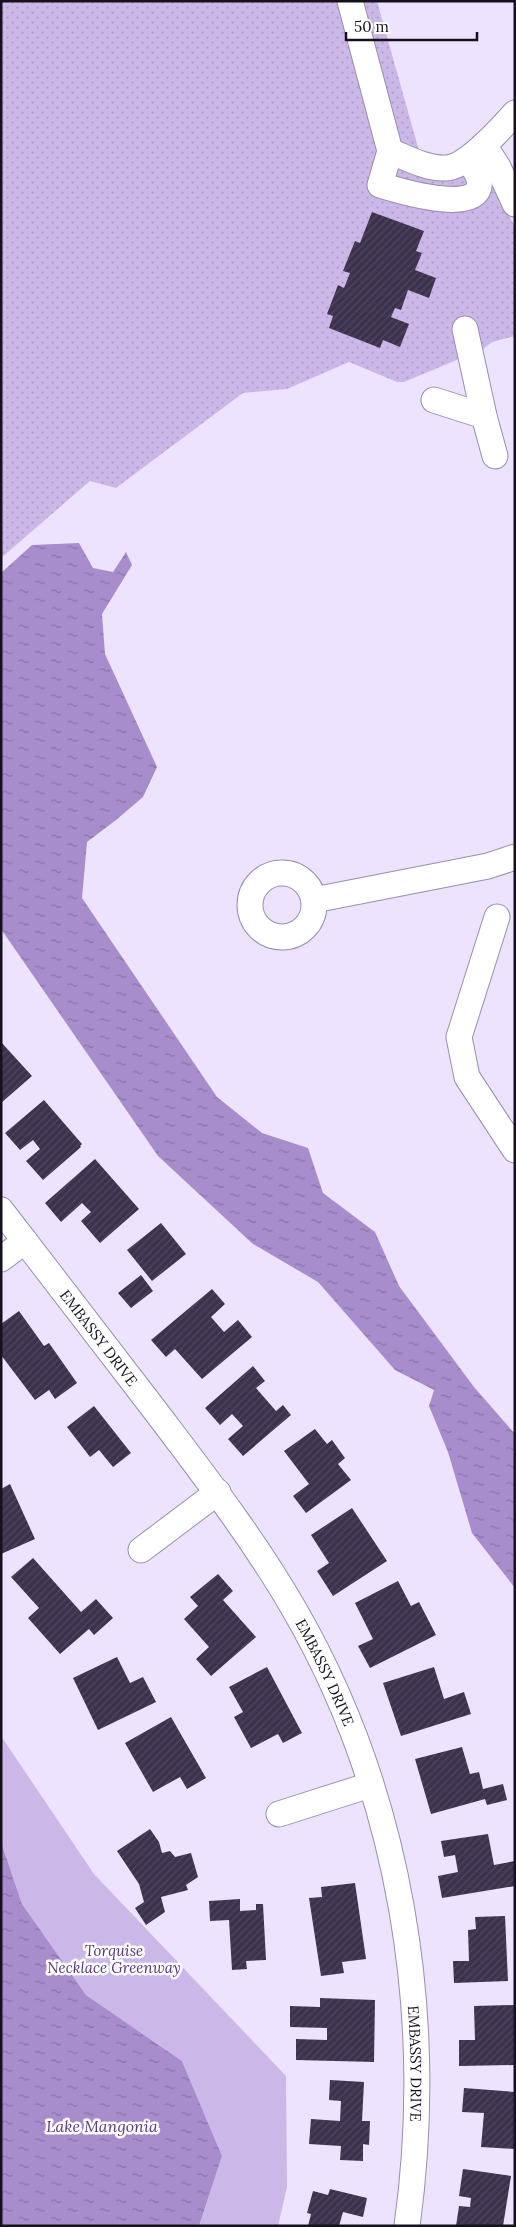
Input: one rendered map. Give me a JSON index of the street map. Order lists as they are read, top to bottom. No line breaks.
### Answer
{"streets":{"street":["EMBASSY DRIVE"]},"water":["Lake Mangonia"],"parks":["Torquise Necklace Greenway"],"scale_bar":"50 m"}
